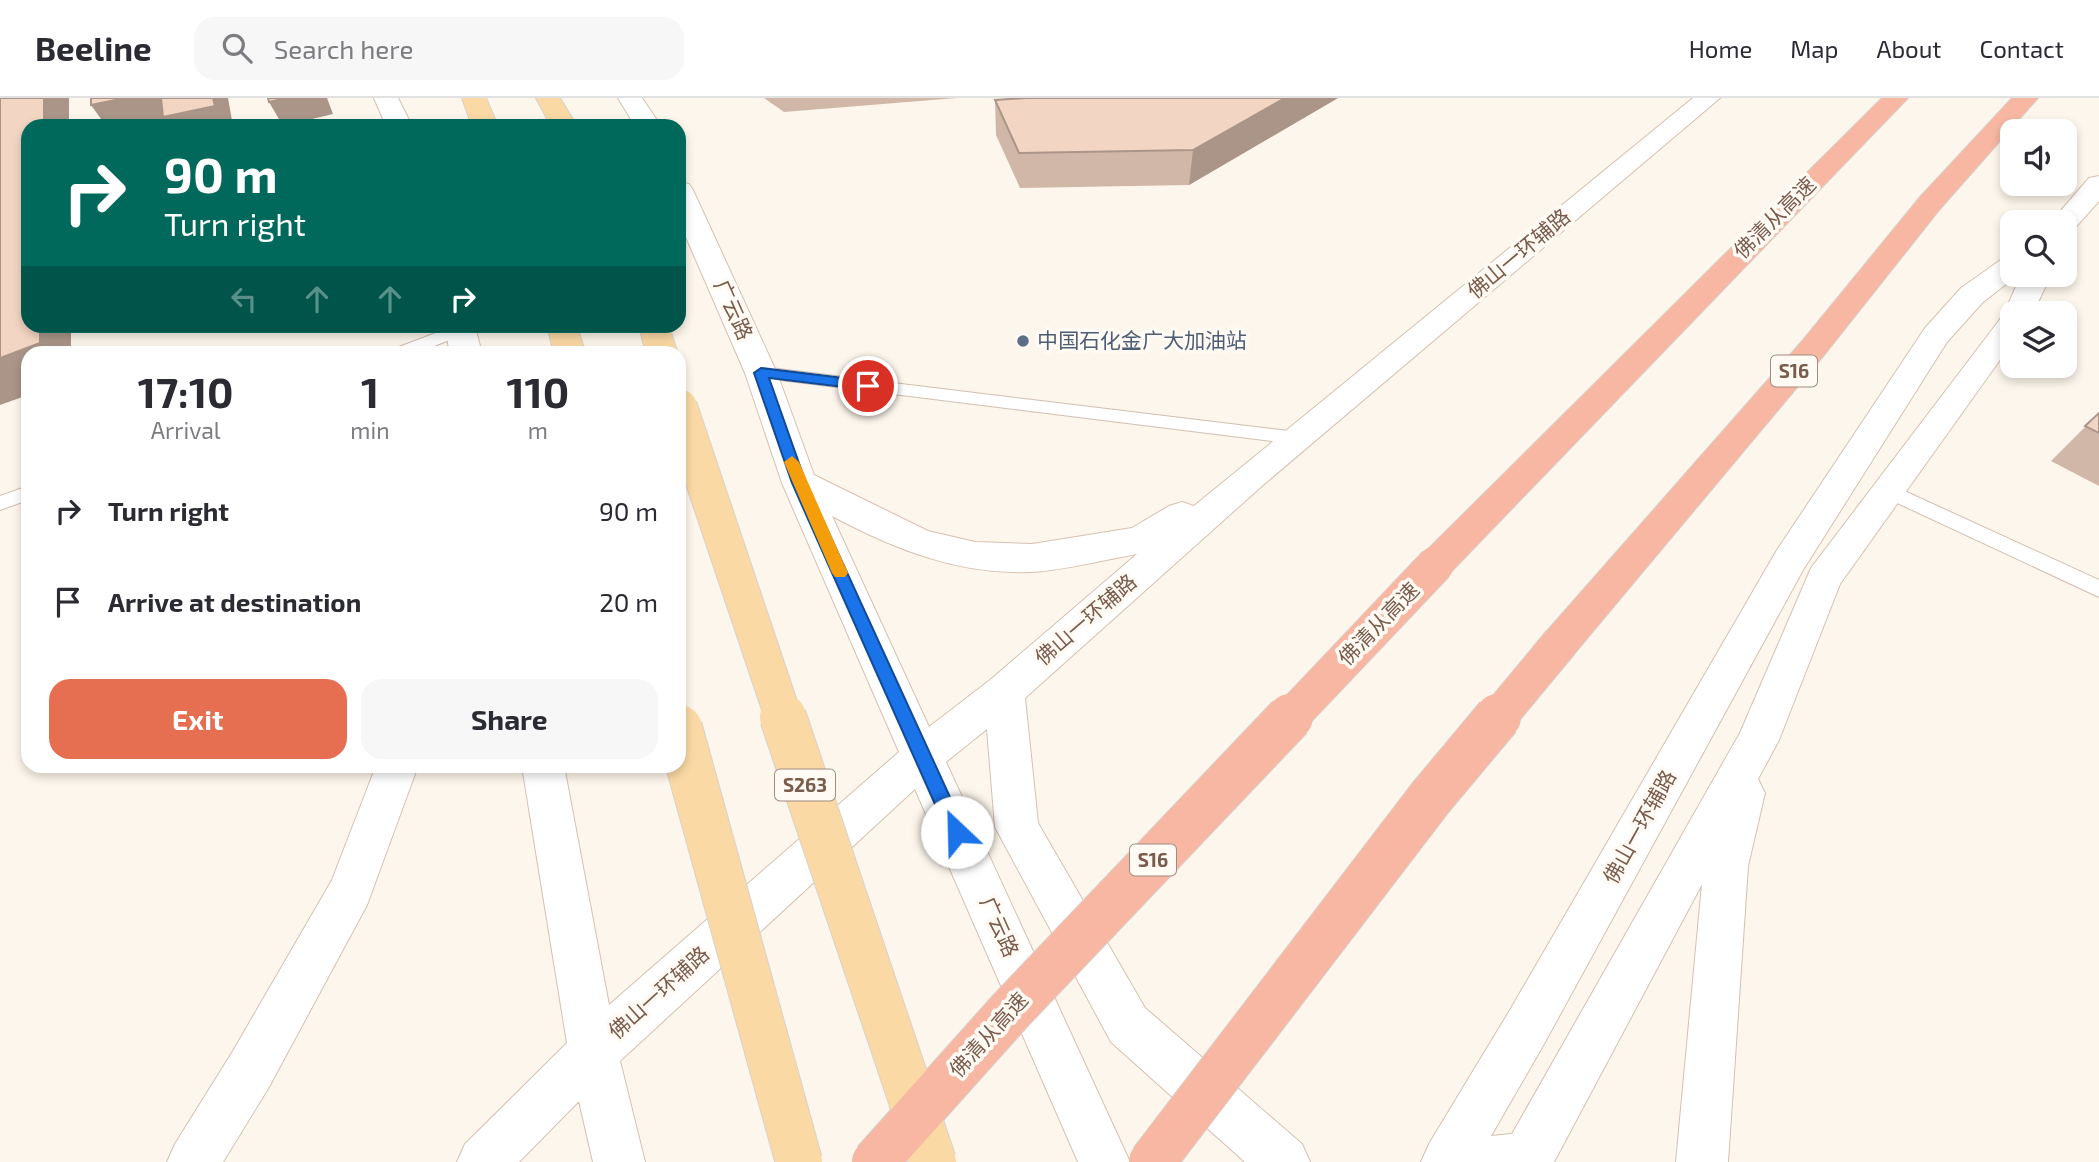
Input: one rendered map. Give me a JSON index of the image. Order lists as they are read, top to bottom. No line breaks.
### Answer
{"streets":{"highway":["佛清从高速","S16"],"main road":["佛山一环辅路","广云路","S263"]},"crossings":[["佛山一环辅路","广云路"]],"places":["中国石化金广大加油站"],"page":{"header":"Beeline","search":"Search here","nav":["Home","Map","About","Contact"],"turn":["90 m","Turn right"],"eta":["17:10","Arrival","1","min","110","m"],"list":[{"name":"Turn right","value":"90 m"},{"name":"Arrive at destination","value":"20 m"}],"buttons":["Exit","Share"]}}
